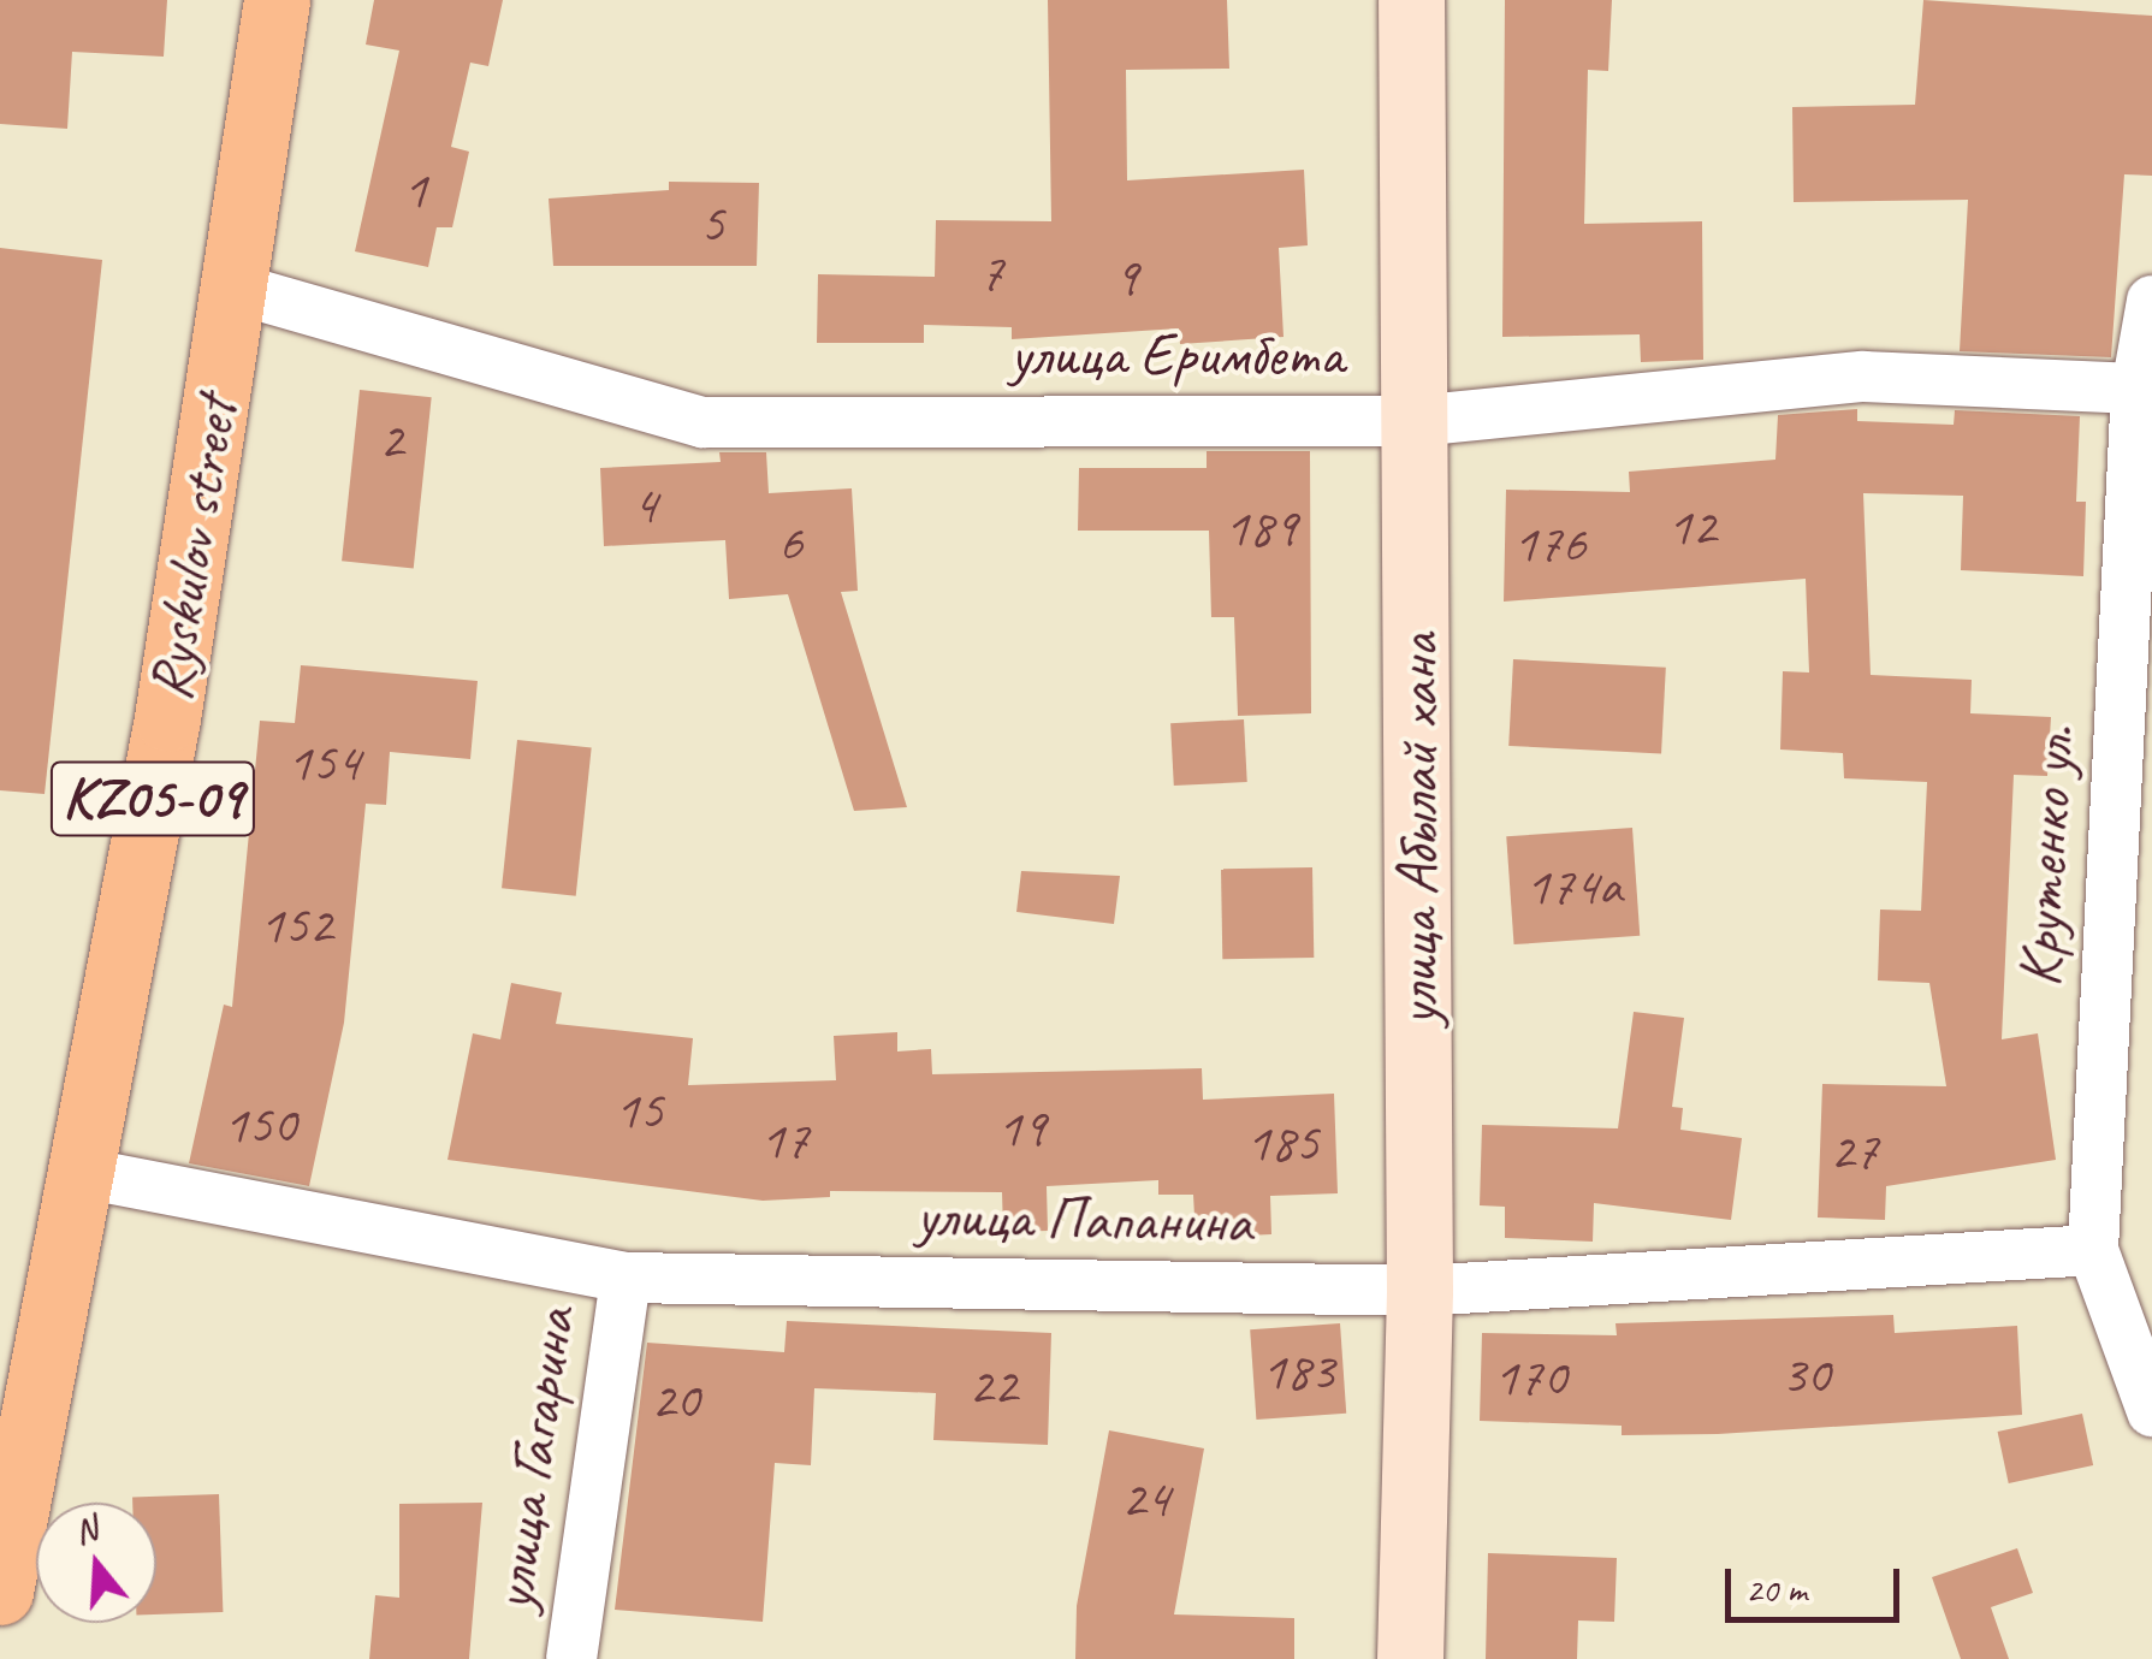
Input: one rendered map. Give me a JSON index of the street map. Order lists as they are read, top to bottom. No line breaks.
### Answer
{"streets":{"main road":["Ryskulov street","KZ05-09"],"street":["улица Еримбета","улица Абылай хана","Крутенко ул.","улица Папанина","улица Гагарина"]},"crossings":[["улица Еримбета","Ryskulov street"],["улица Еримбета","улица Абылай хана"],["улица Еримбета","Крутенко ул."],["Ryskulov street","улица Папанина"],["улица Абылай хана","улица Папанина"],["Крутенко ул.","улица Папанина"],["улица Папанина","улица Гагарина"]],"house_numbers":["1","5","7","9","2","4","12","189","6","176","154","174а","152","15","150","19","17","185","27","183","30","170","22","20","24"],"scale_bar":"20 m","north":"top"}
